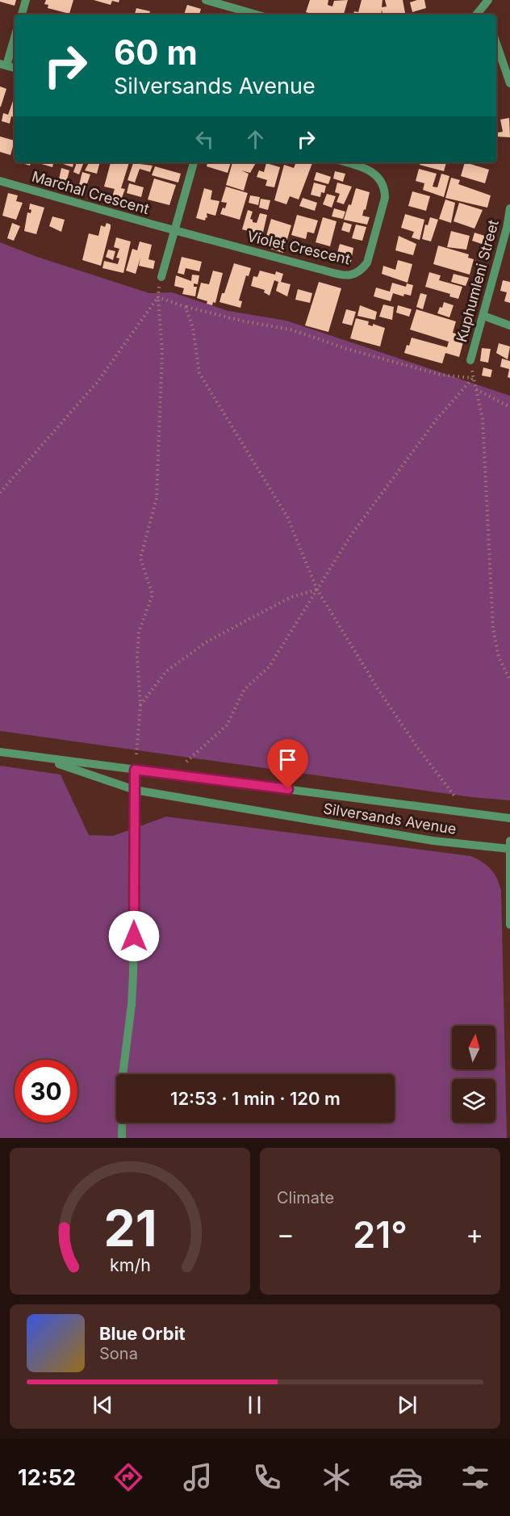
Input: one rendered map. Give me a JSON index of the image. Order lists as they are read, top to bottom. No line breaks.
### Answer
{"streets":{"street":["Marchal Crescent","Violet Crescent","Kuphumleni Street","Silversands Avenue"]},"crossings":[["Marchal Crescent","Violet Crescent"]],"north":"top","page":{"turn":["60 m","Silversands Avenue"],"limit":"30","trip":"12:53 · 1 min · 120 m","tile":"Climate","heat":["−","21°","+"],"song":["Blue Orbit","Sona"],"tabs":"12:52","gauge":["21","km/h"]}}
